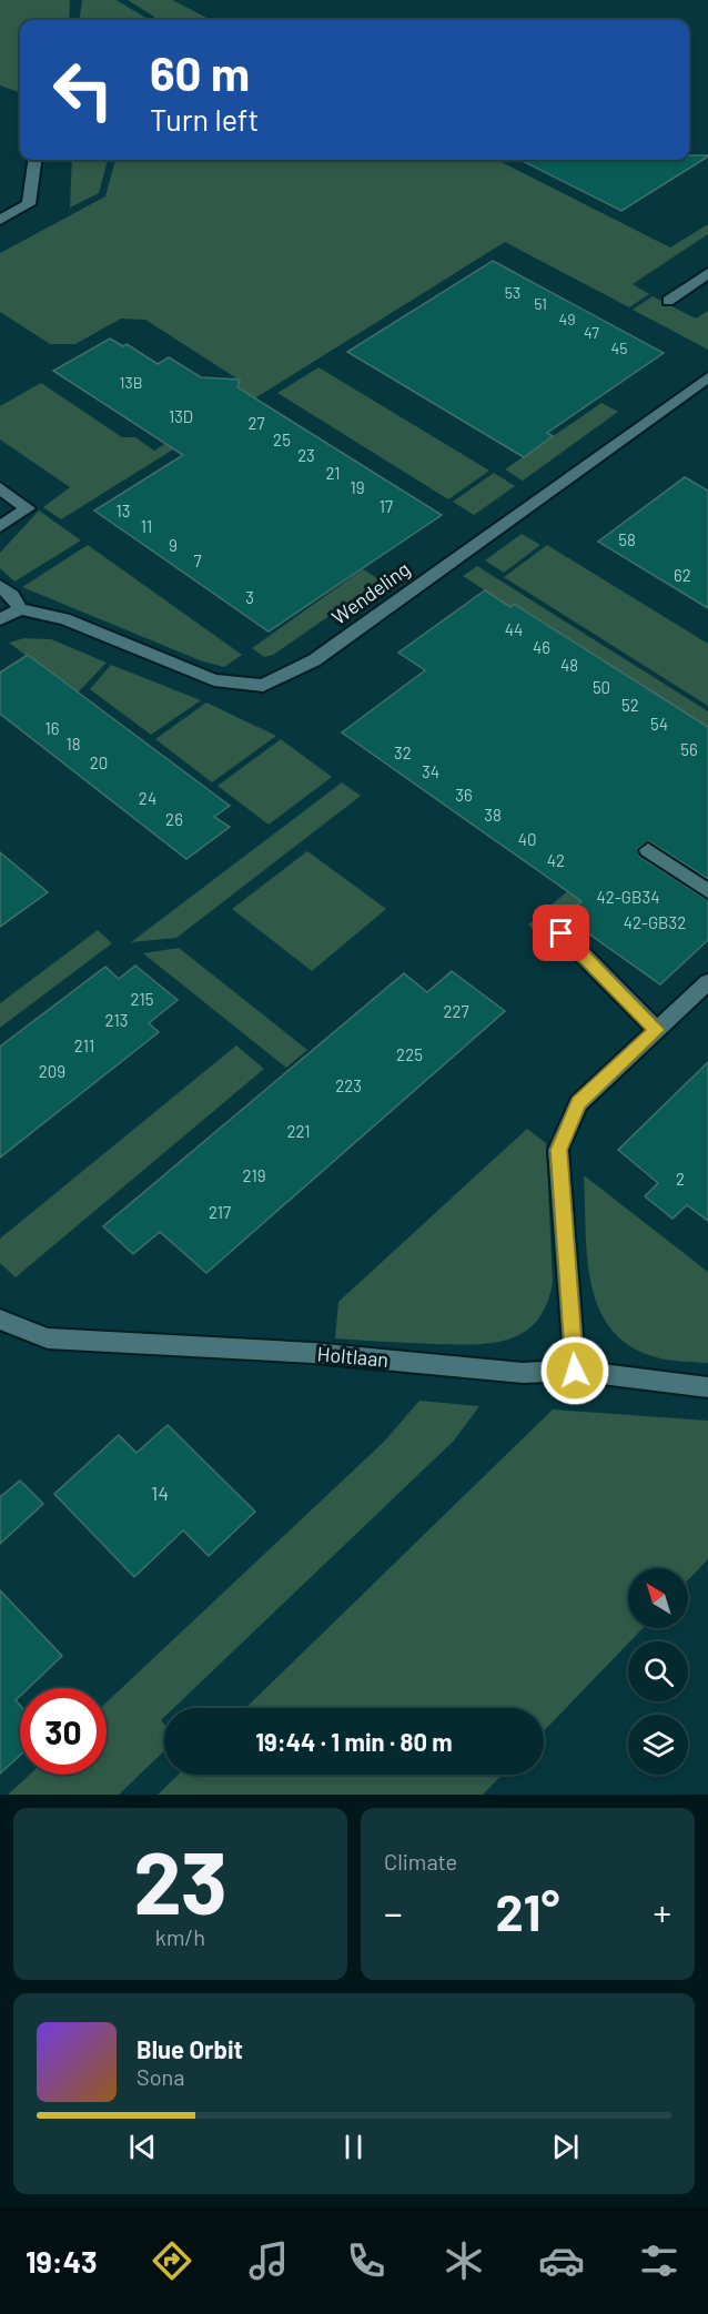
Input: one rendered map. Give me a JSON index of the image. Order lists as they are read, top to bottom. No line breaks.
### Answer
{"streets":{"street":["Wendeling","Holtlaan"]},"house_numbers":["53","51","49","47","45","13B","13D","27","25","23","21","19","17","13","11","58","9","7","62","3","44","46","48","50","52","54","16","18","56","32","20","34","36","24","38","26","40","42","42-GB34","42-GB32","215","227","213","211","225","209","223","221","219","2","217","14"],"north":"top left","page":{"turn":["60 m","Turn left"],"limit":"30","trip":"19:44 · 1 min · 80 m","tile":[["23","km/h"],"Climate"],"heat":["−","21°","+"],"song":["Blue Orbit","Sona"],"tabs":"19:43"}}
